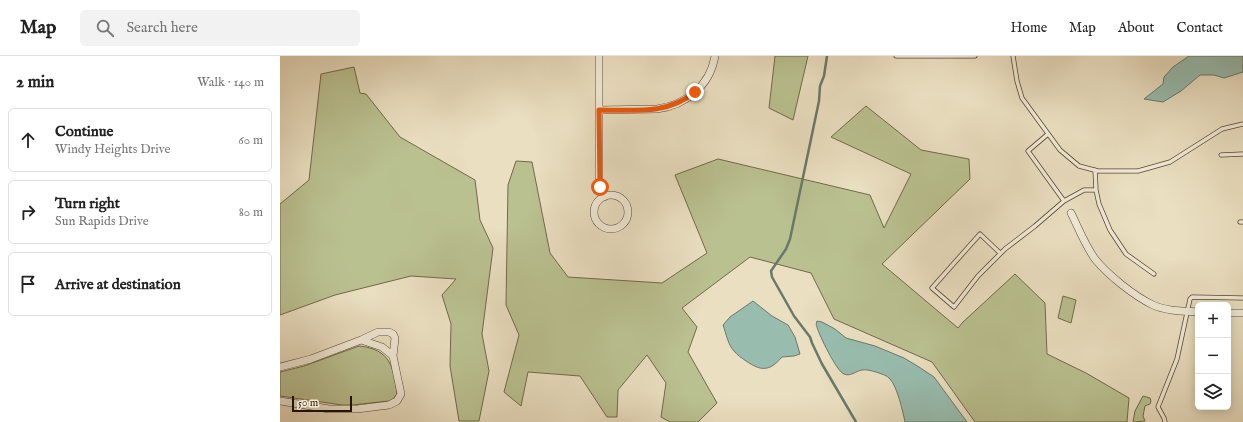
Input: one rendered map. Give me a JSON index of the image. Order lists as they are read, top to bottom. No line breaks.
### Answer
{"scale_bar":"50 m","page":{"header":"Map","search":"Search here","nav":["Home","Map","About","Contact"],"heading":["2 min","Walk · 140 m"],"list":[["Continue","Windy Heights Drive","60 m"],["Turn right","Sun Rapids Drive","80 m"],"Arrive at destination"],"map_buttons":["+","−"],"scale":"50 m"}}
